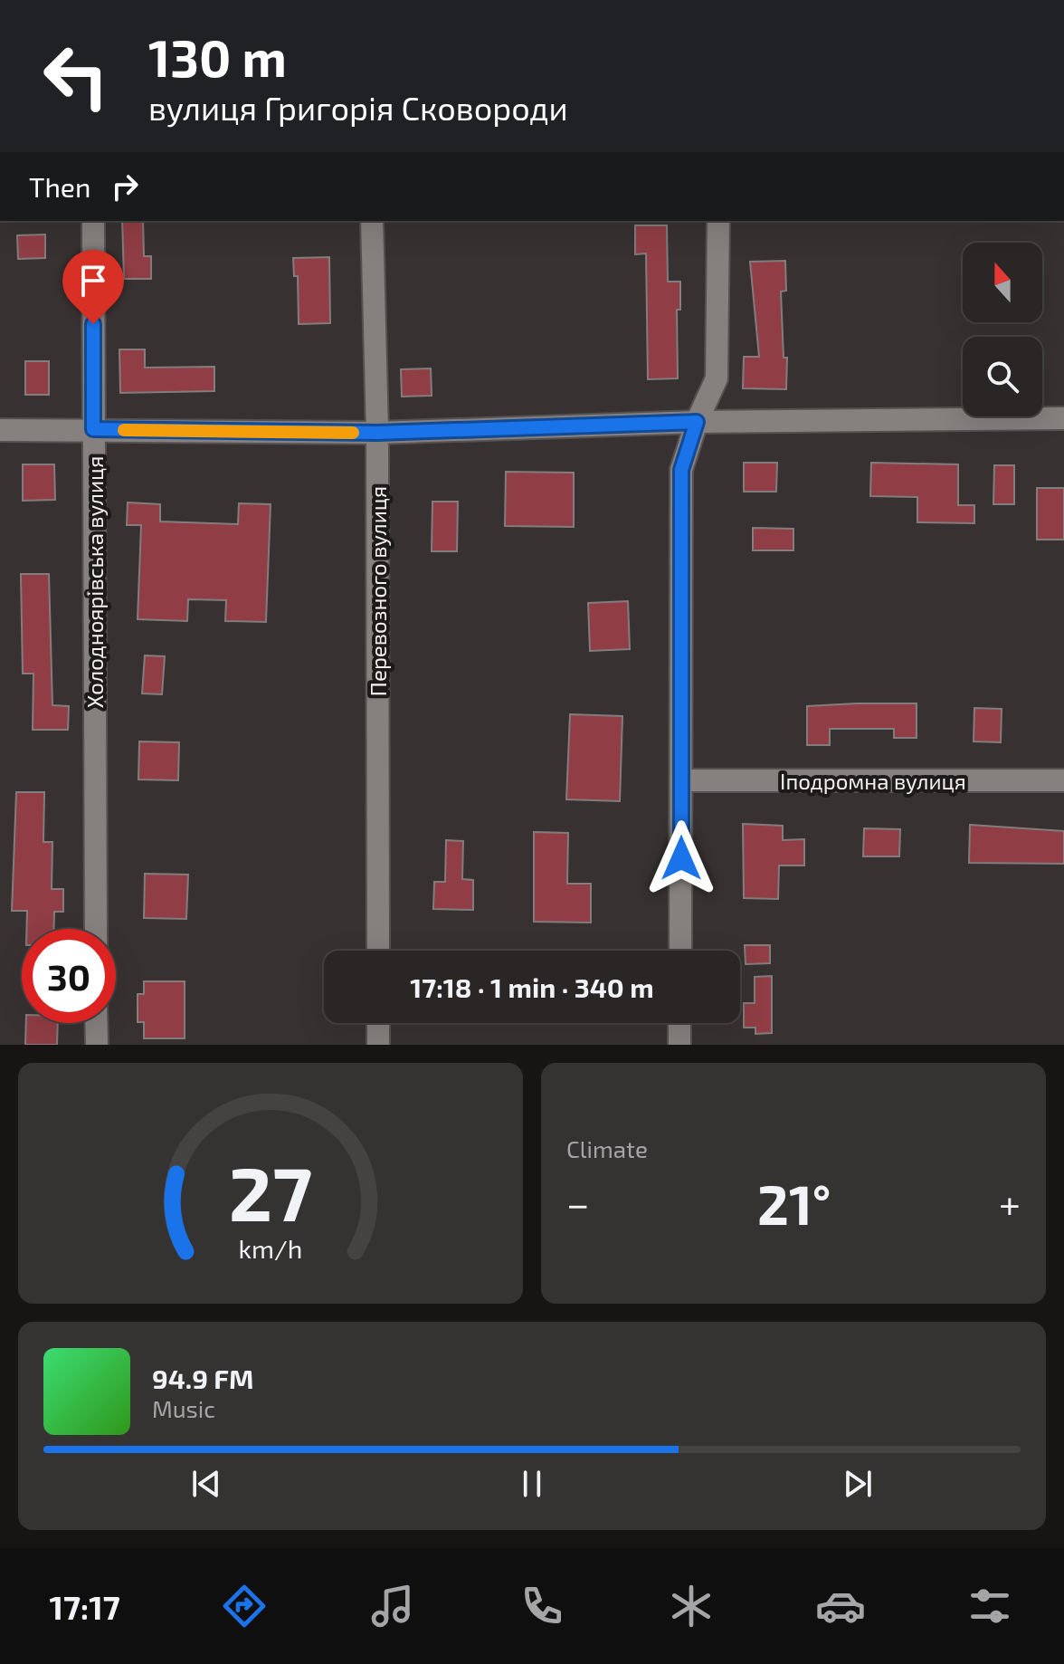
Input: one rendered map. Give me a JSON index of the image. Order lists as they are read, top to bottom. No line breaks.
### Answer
{"streets":{"street":["Холодноярівська вулиця","Перевозного вулиця","Іподромна вулиця"]},"north":"top","page":{"turn":["130 m","вулиця Григорія Сковороди"],"then":"Then","limit":"30","trip":"17:18 · 1 min · 340 m","tile":"Climate","heat":["−","21°","+"],"song":["94.9 FM","Music"],"tabs":"17:17","gauge":["27","km/h"]}}
